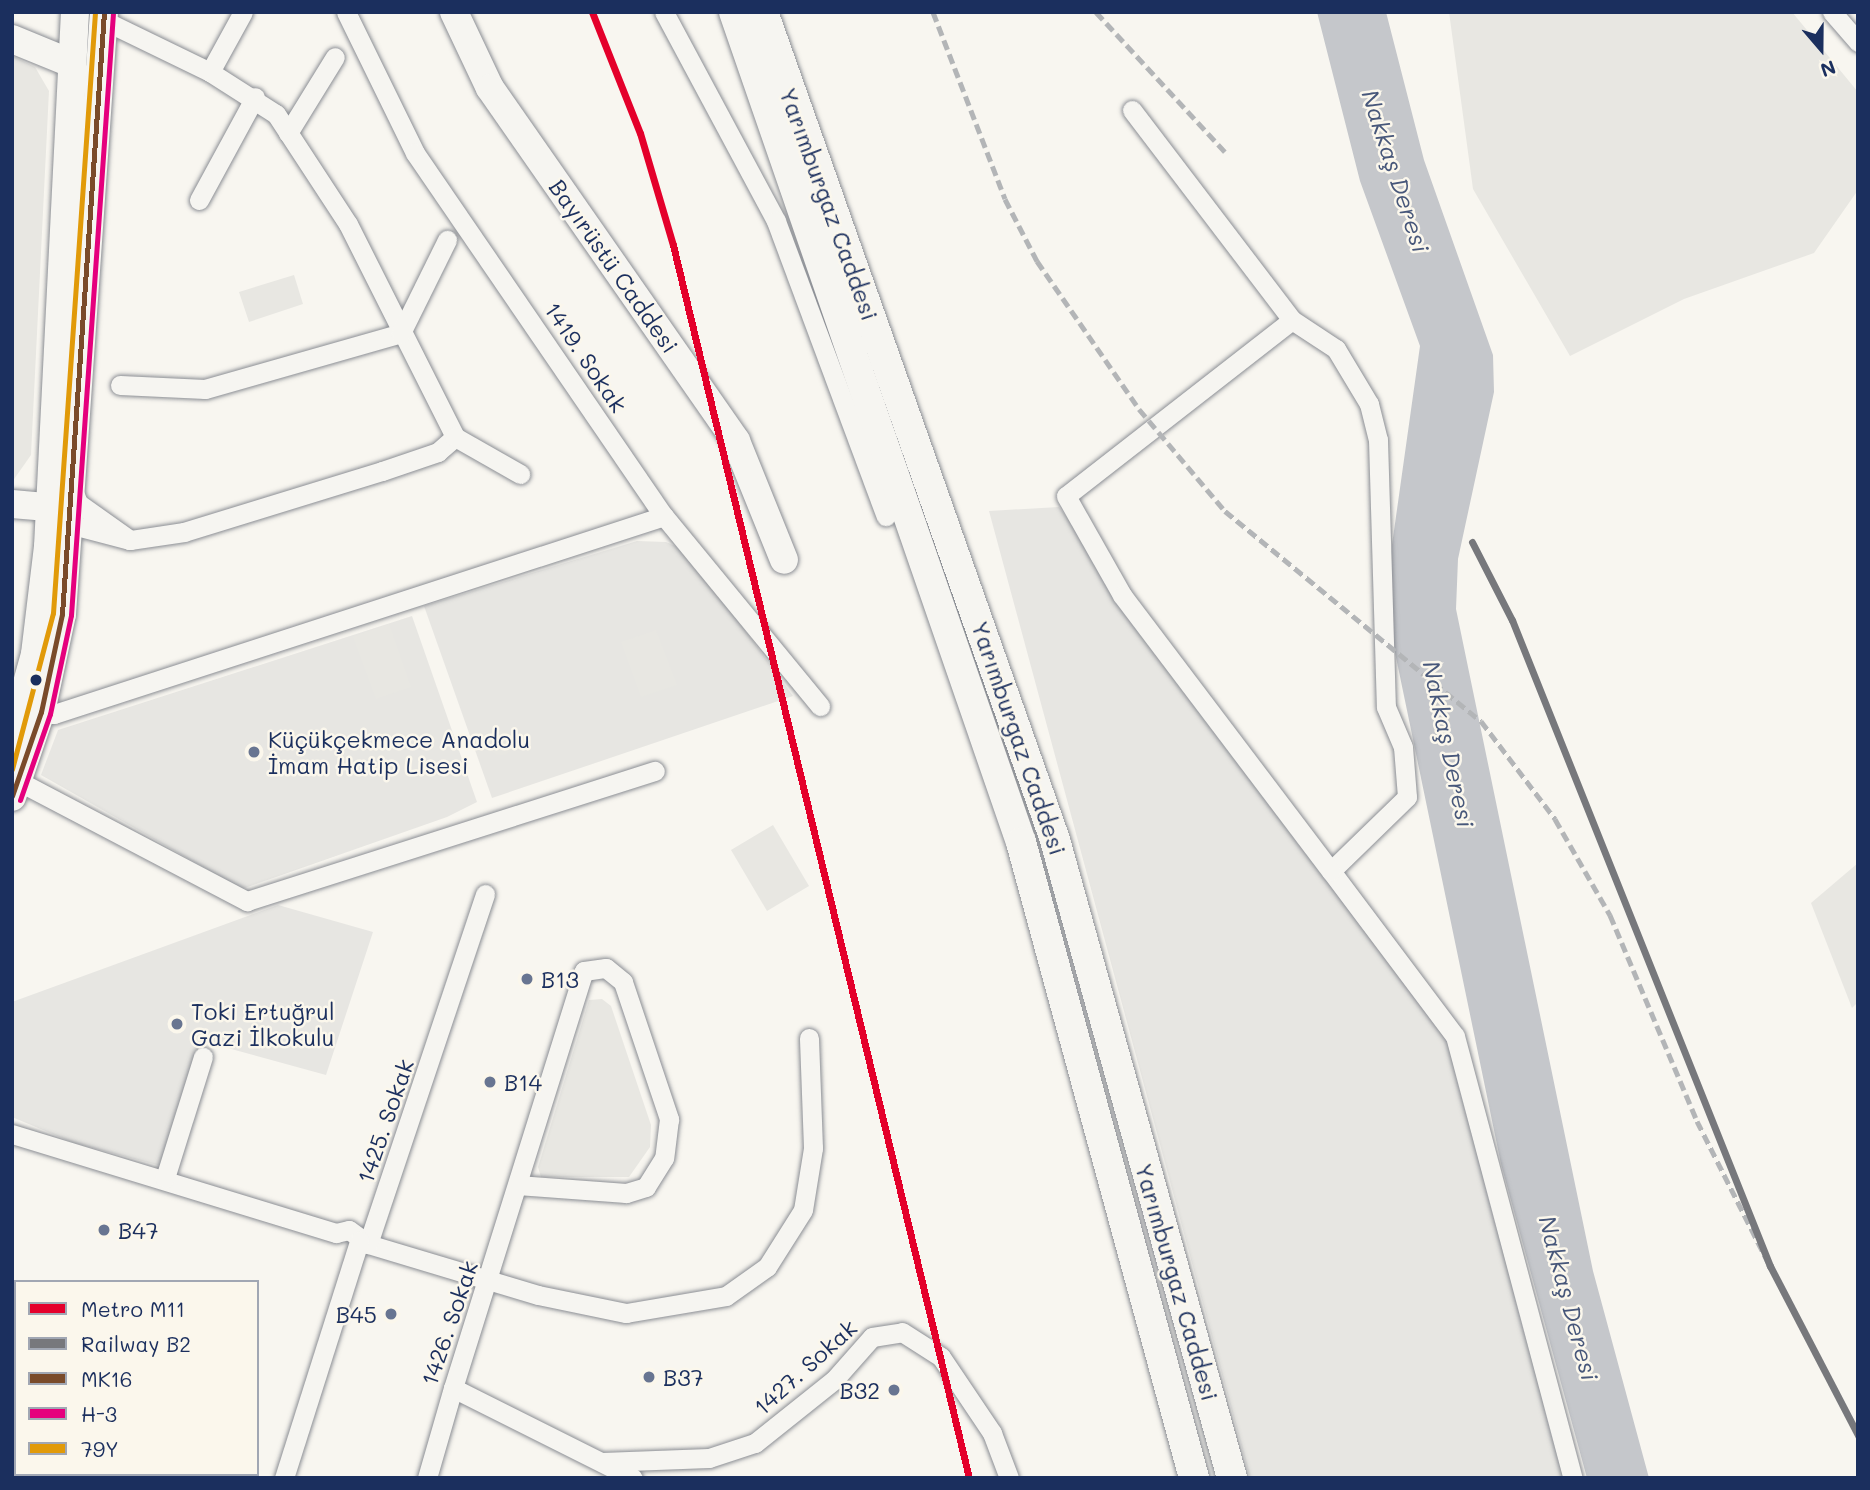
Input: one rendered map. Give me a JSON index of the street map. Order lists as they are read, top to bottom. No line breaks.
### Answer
{"streets":{"main road":["Yarımburgaz Caddesi","Bayırüstü Caddesi"],"street":["1419. Sokak","1425. Sokak","1426. Sokak","1427. Sokak"]},"crossings":[["1426. Sokak","1427. Sokak"]],"water":["Nakkaş Deresi"],"places":["Küçükçekmece Anadolu İmam Hatip Lisesi","B13","Toki Ertuğrul Gazi İlkokulu","B14","B47","B45","B37","B32"],"lines":["metro line M11","transit line MK16","transit line 79Y","transit line H-3","rail line B2"],"legend":["Metro M11","Railway B2","MK16","H-3","79Y"],"north":"bottom"}
